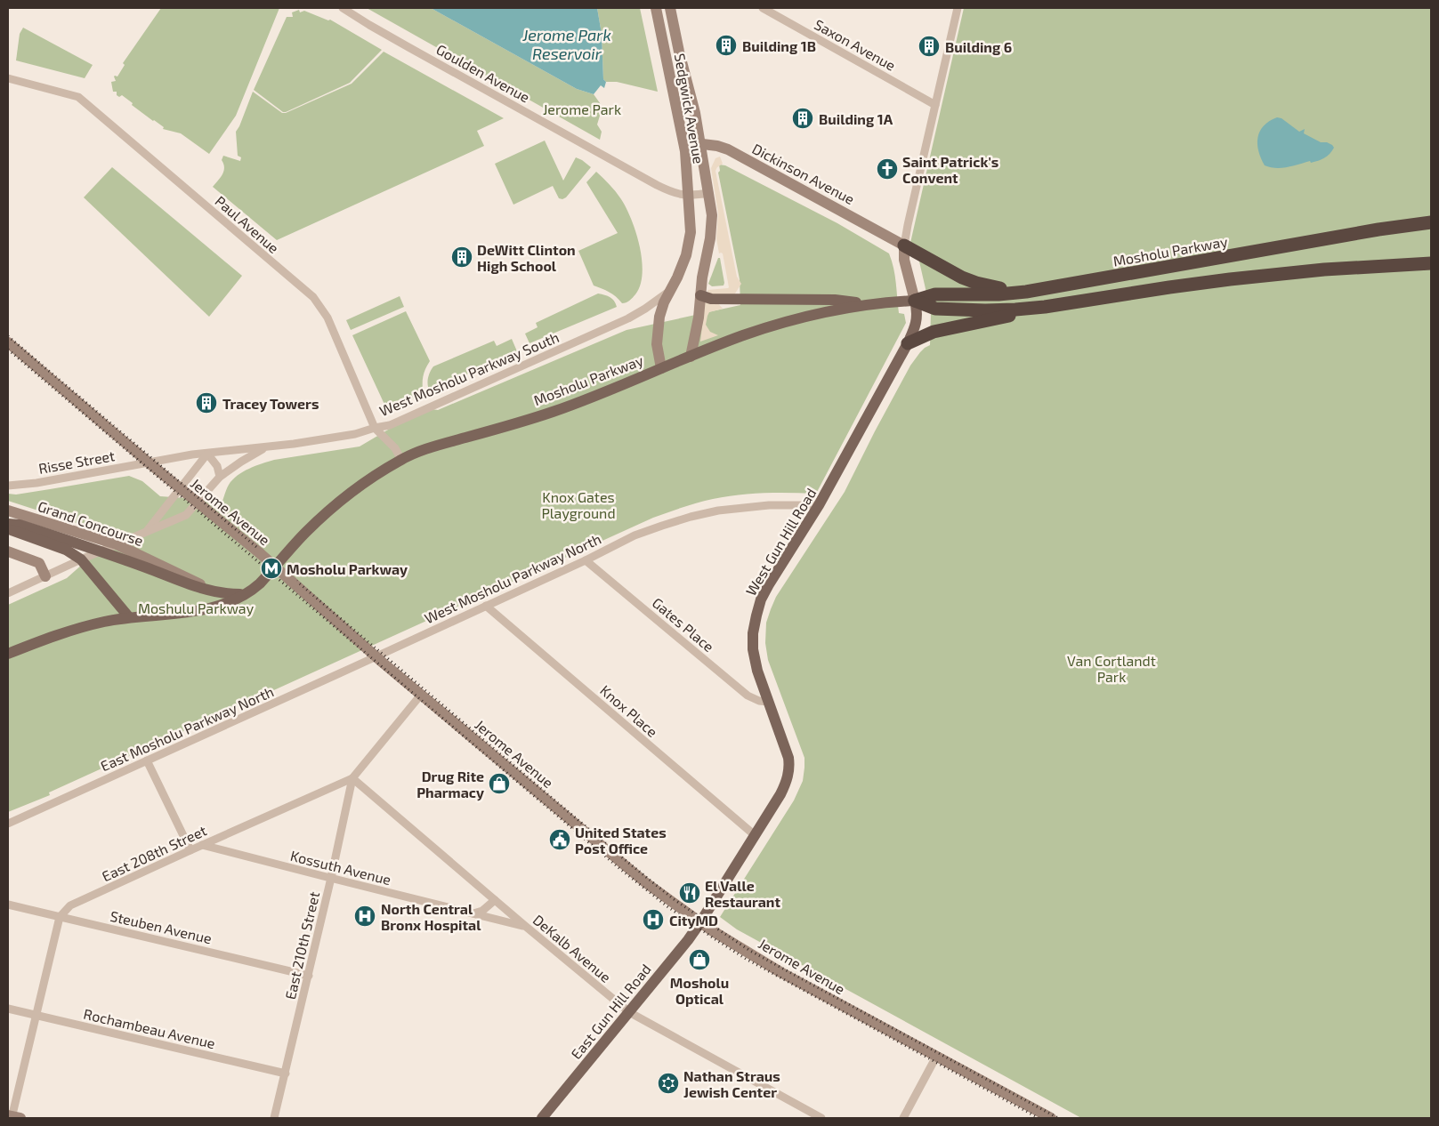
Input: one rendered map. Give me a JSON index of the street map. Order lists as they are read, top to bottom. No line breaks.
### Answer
{"streets":{"highway":["Mosholu Parkway"],"main road":["Sedgwick Avenue","Dickinson Avenue","Jerome Avenue","Grand Concourse","West Gun Hill Road","East Gun Hill Road"],"street":["Saxon Avenue","Goulden Avenue","Paul Avenue","West Mosholu Parkway South","Risse Street","West Mosholu Parkway North","Gates Place","Knox Place","East Mosholu Parkway North","East 208th Street","Kossuth Avenue","Steuben Avenue","East 210th Street","DeKalb Avenue","Rochambeau Avenue"]},"crossings":[["Goulden Avenue","Sedgwick Avenue"],["Sedgwick Avenue","Dickinson Avenue"],["Sedgwick Avenue","Mosholu Parkway"],["Sedgwick Avenue","West Mosholu Parkway South"],["Paul Avenue","Mosholu Parkway"],["Paul Avenue","West Mosholu Parkway South"],["Mosholu Parkway","Grand Concourse"],["Mosholu Parkway","West Gun Hill Road"],["West Mosholu Parkway South","Risse Street"],["West Mosholu Parkway South","Jerome Avenue"],["West Mosholu Parkway South","Grand Concourse"],["Risse Street","Jerome Avenue"],["Jerome Avenue","West Gun Hill Road"],["Jerome Avenue","West Mosholu Parkway North"],["Jerome Avenue","East Mosholu Parkway North"],["Jerome Avenue","East 208th Street"],["Jerome Avenue","East Gun Hill Road"],["West Gun Hill Road","West Mosholu Parkway North"],["West Gun Hill Road","Gates Place"],["West Gun Hill Road","Knox Place"],["West Gun Hill Road","East Gun Hill Road"],["West Mosholu Parkway North","Gates Place"],["West Mosholu Parkway North","Knox Place"],["West Mosholu Parkway North","East Mosholu Parkway North"],["East 208th Street","Kossuth Avenue"],["East 208th Street","Steuben Avenue"],["East 208th Street","East 210th Street"],["East 208th Street","DeKalb Avenue"],["Kossuth Avenue","East 210th Street"],["Kossuth Avenue","DeKalb Avenue"],["Steuben Avenue","East 210th Street"],["East 210th Street","DeKalb Avenue"],["East 210th Street","Rochambeau Avenue"],["DeKalb Avenue","East Gun Hill Road"]],"water":["Jerome Park Reservoir"],"parks":["Jerome Park","Knox Gates Playground","Moshulu Parkway","Van Cortlandt Park"],"places":{"building":["Building 1B","Building 6","Building 1A","DeWitt Clinton High School","Tracey Towers"],"church":["Saint Patrick's Convent"],"metro station":["Mosholu Parkway"],"shop":["Drug Rite Pharmacy","Mosholu Optical"],"public building":["United States Post Office"],"restaurant":["El Valle Restaurant"],"hospital":["North Central Bronx Hospital","CityMD"],"synagogue":["Nathan Straus Jewish Center"]}}
